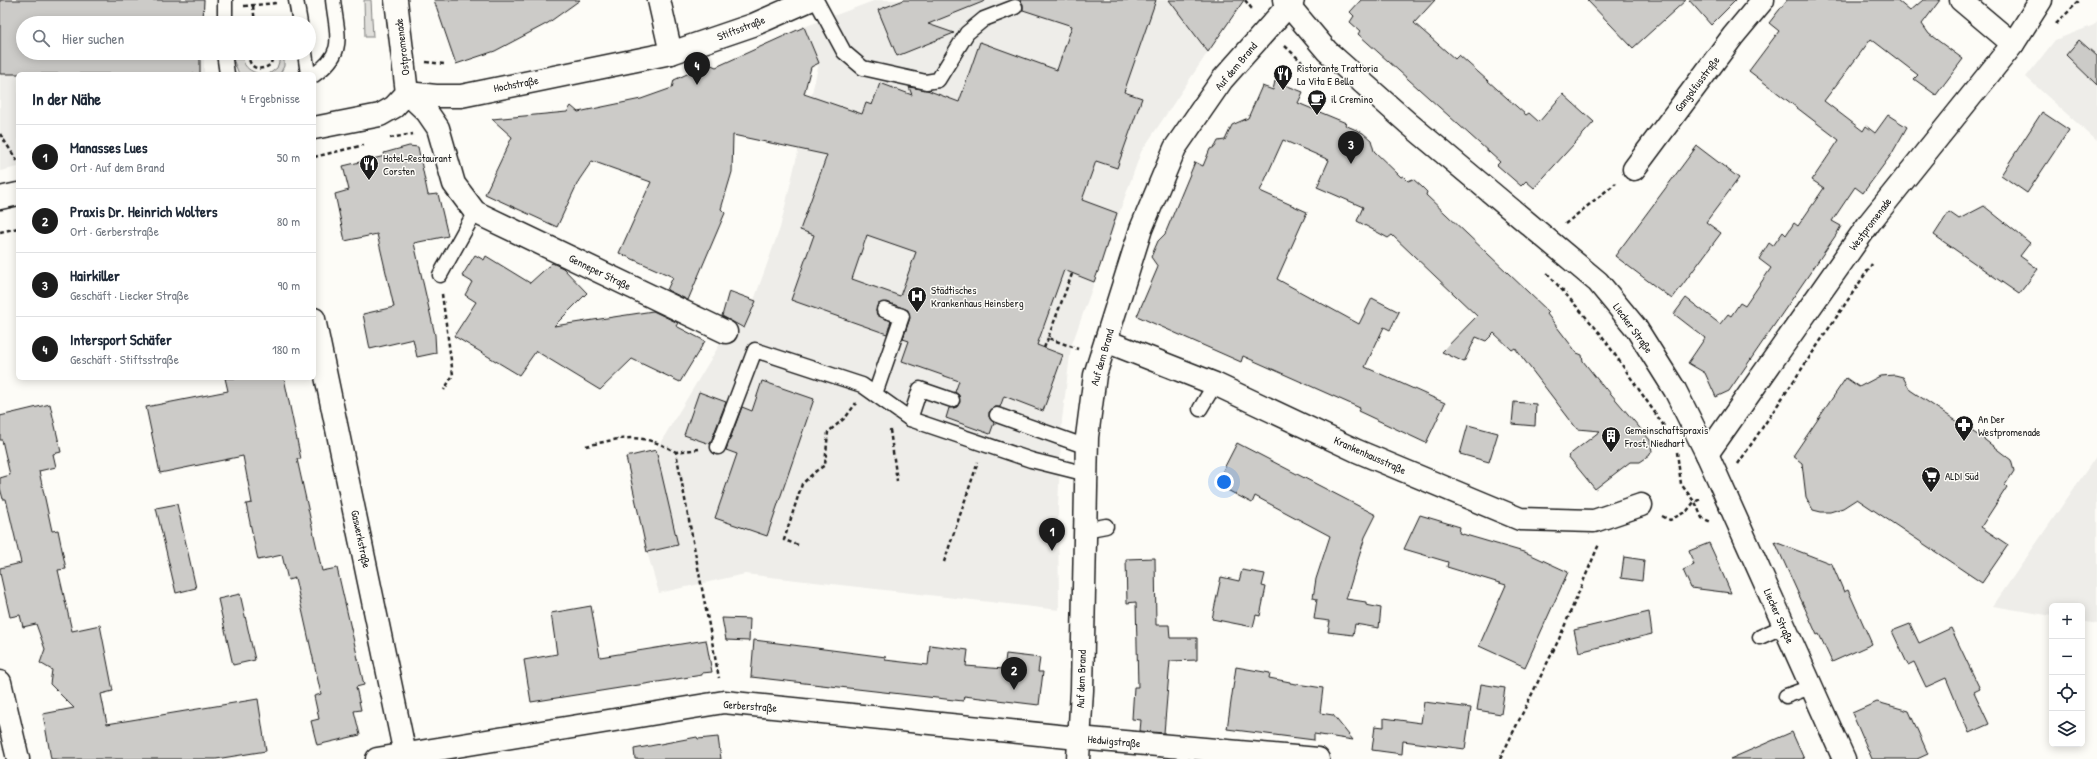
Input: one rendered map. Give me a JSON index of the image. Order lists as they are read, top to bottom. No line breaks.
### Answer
{"streets":{"street":["Stiftsstraße","Ostpromenade","Auf dem Brand","Hochstraße","Gangolfusstraße","Westpromenade","Genneper Straße","Liecker Straße","Krankenhausstraße","Gaswerkstraße","Gerberstraße","Hedwigstraße"]},"crossings":[["Stiftsstraße","Hochstraße"],["Ostpromenade","Hochstraße"],["Ostpromenade","Genneper Straße"],["Auf dem Brand","Liecker Straße"],["Auf dem Brand","Krankenhausstraße"],["Auf dem Brand","Gerberstraße"],["Auf dem Brand","Hedwigstraße"],["Hochstraße","Genneper Straße"],["Westpromenade","Liecker Straße"],["Gaswerkstraße","Gerberstraße"],["Gerberstraße","Hedwigstraße"]],"places":{"restaurant":["Ristorante Trattoria La Vita E Bella","Hotel-Restaurant Corsten"],"cafe":["il Cremino"],"hospital":["Städtisches Krankenhaus Heinsberg"],"pharmacy":["An Der Westpromenade"],"building":["Gemeinschaftspraxis Frost, Niedhart"],"supermarket":["ALDI Süd"]},"page":{"search":"Hier suchen","pins":["4","3","1","2"],"heading":["In der Nähe","4 Ergebnisse"],"list":[{"mark":"1","name":"Manasses Lues","note":"Ort · Auf dem Brand","value":"50 m"},{"mark":"2","name":"Praxis Dr. Heinrich Wolters","note":"Ort · Gerberstraße","value":"80 m"},{"mark":"3","name":"Hairkiller","note":"Geschäft · Liecker Straße","value":"90 m"},{"mark":"4","name":"Intersport Schäfer","note":"Geschäft · Stiftsstraße","value":"180 m"}],"map_buttons":["+","−"]}}
